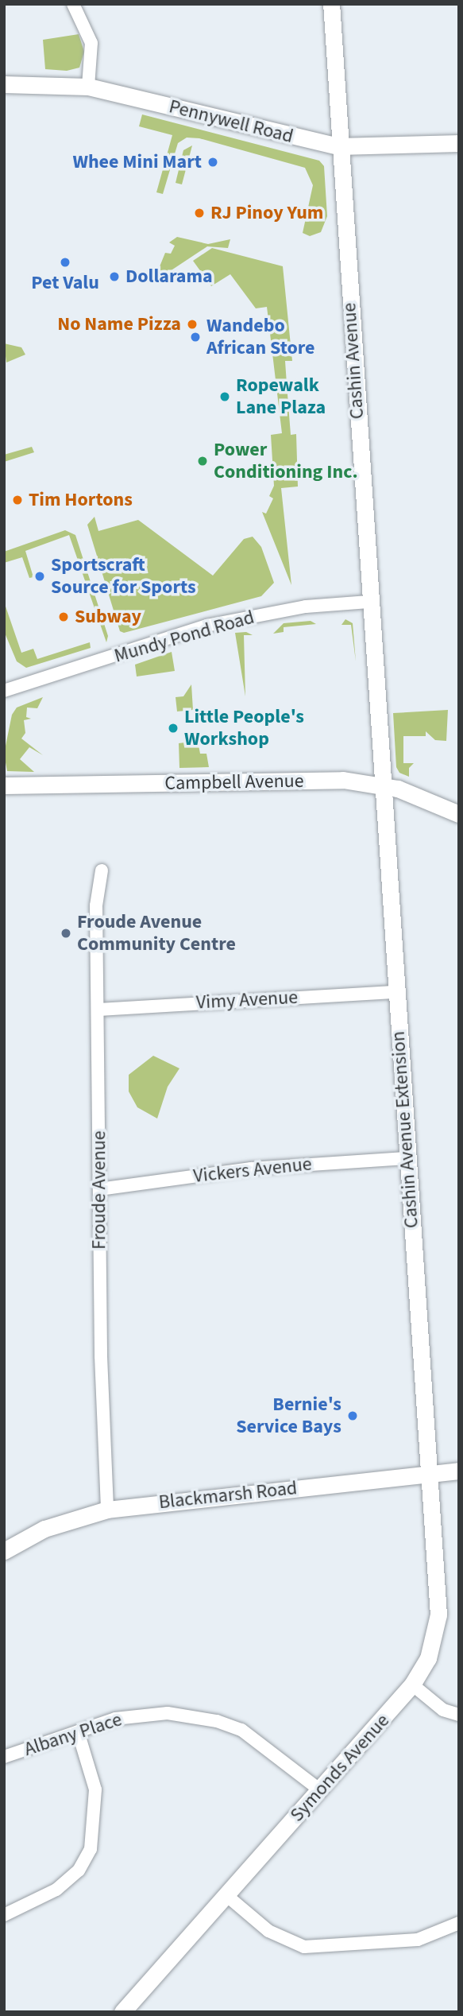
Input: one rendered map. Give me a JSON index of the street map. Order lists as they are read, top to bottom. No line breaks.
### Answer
{"streets":{"street":["Pennywell Road","Cashin Avenue","Mundy Pond Road","Campbell Avenue","Vimy Avenue","Cashin Avenue Extension","Vickers Avenue","Froude Avenue","Blackmarsh Road","Albany Place","Symonds Avenue"]},"crossings":[["Pennywell Road","Cashin Avenue"],["Cashin Avenue","Mundy Pond Road"],["Cashin Avenue","Campbell Avenue"],["Cashin Avenue","Cashin Avenue Extension"],["Campbell Avenue","Cashin Avenue Extension"],["Vimy Avenue","Cashin Avenue Extension"],["Vimy Avenue","Froude Avenue"],["Cashin Avenue Extension","Vickers Avenue"],["Cashin Avenue Extension","Blackmarsh Road"],["Cashin Avenue Extension","Symonds Avenue"],["Vickers Avenue","Froude Avenue"],["Froude Avenue","Blackmarsh Road"],["Blackmarsh Road","Symonds Avenue"],["Albany Place","Symonds Avenue"]],"places":["Whee Mini Mart","RJ Pinoy Yum","Pet Valu","Dollarama","No Name Pizza","Wandebo African Store","Ropewalk Lane Plaza","Power Conditioning Inc.","Tim Hortons","Sportscraft Source for Sports","Subway","Little People's Workshop","Froude Avenue Community Centre","Bernie's Service Bays"]}
